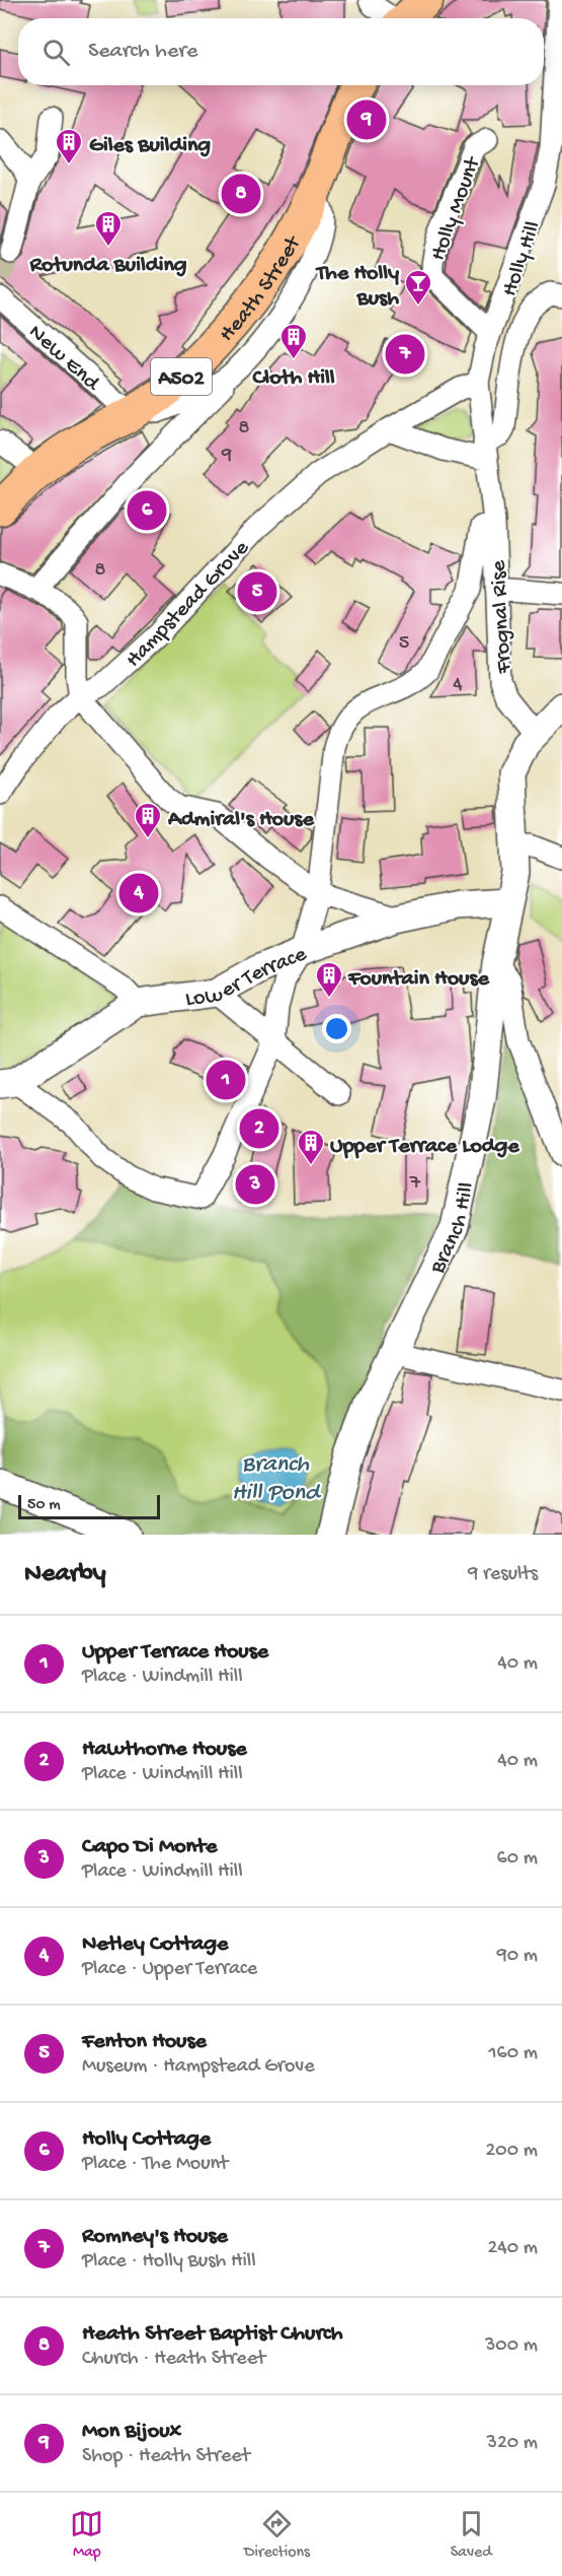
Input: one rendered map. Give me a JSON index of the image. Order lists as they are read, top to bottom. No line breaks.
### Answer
{"streets":{"main road":["Heath Street","A502"],"street":["Holly Mount","Holly Hill","New End","Hampstead Grove","Frognal Rise","Lower Terrace","Branch Hill"]},"crossings":[["Holly Mount","Holly Hill"],["Holly Hill","Hampstead Grove"],["Holly Hill","Frognal Rise"],["Heath Street","New End"],["Hampstead Grove","Frognal Rise"],["Lower Terrace","Branch Hill"]],"water":["Branch Hill Pond"],"places":{"building":["Giles Building","Rotunda Building","Cloth Hill","Admiral's House","Fountain House","Upper Terrace Lodge"],"bar":["The Holly Bush"]},"house_numbers":["8","9","8","5","4","7"],"scale_bar":"50 m","page":{"search":"Search here","pins":["9","8","7","6","5","4","1","2","3"],"scale":"50 m","heading":["Nearby","9 results"],"list":[{"mark":"1","name":"Upper Terrace House","note":"Place · Windmill Hill","value":"40 m"},{"mark":"2","name":"Hawthorne House","note":"Place · Windmill Hill","value":"40 m"},{"mark":"3","name":"Capo Di Monte","note":"Place · Windmill Hill","value":"60 m"},{"mark":"4","name":"Netley Cottage","note":"Place · Upper Terrace","value":"90 m"},{"mark":"5","name":"Fenton House","note":"Museum · Hampstead Grove","value":"160 m"},{"mark":"6","name":"Holly Cottage","note":"Place · The Mount","value":"200 m"},{"mark":"7","name":"Romney's House","note":"Place · Holly Bush Hill","value":"240 m"},{"mark":"8","name":"Heath Street Baptist Church","note":"Church · Heath Street","value":"300 m"},{"mark":"9","name":"Mon Bijoux","note":"Shop · Heath Street","value":"320 m"}],"nav":["Map","Directions","Saved"]}}
